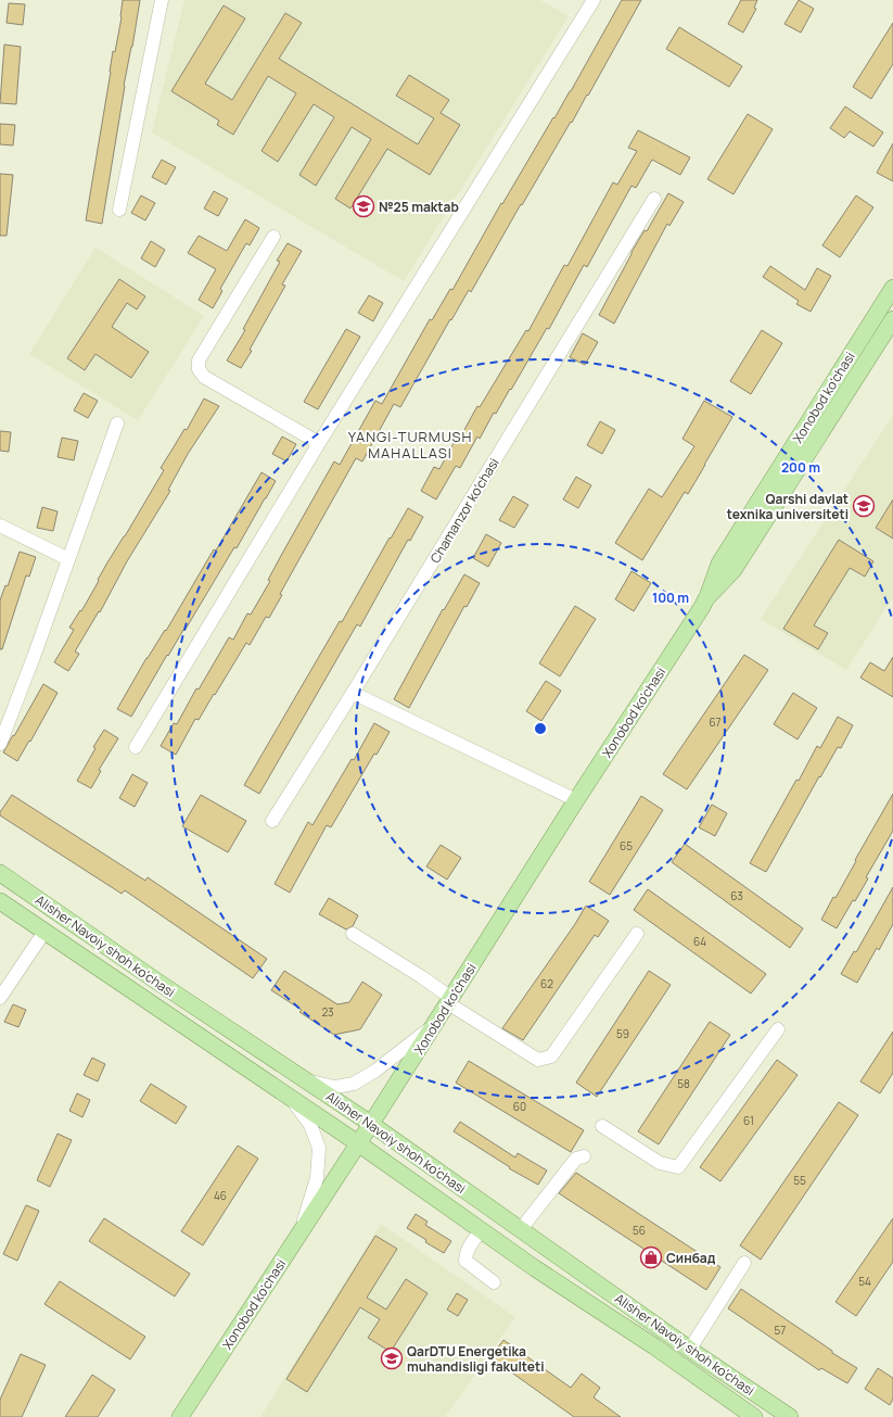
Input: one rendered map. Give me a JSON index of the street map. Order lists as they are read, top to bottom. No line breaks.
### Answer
{"streets":{"main road":["Xonobod ko'chasi","Alisher Navoiy shoh ko'chasi"],"street":["Chamanzor ko'chasi"]},"crossings":[["Xonobod ko'chasi","Alisher Navoiy shoh ko'chasi"]],"districts":["YANGI-TURMUSH MAHALLASI"],"places":{"school or university":["№25 maktab","Qarshi davlat texnika universiteti","QarDTU Energetika muhandisligi fakulteti"],"shop":["Синбад"]},"house_numbers":["67","65","63","64","62","23","59","58","60","61","55","46","56","54","57"],"rings":["200 m","100 m"]}
